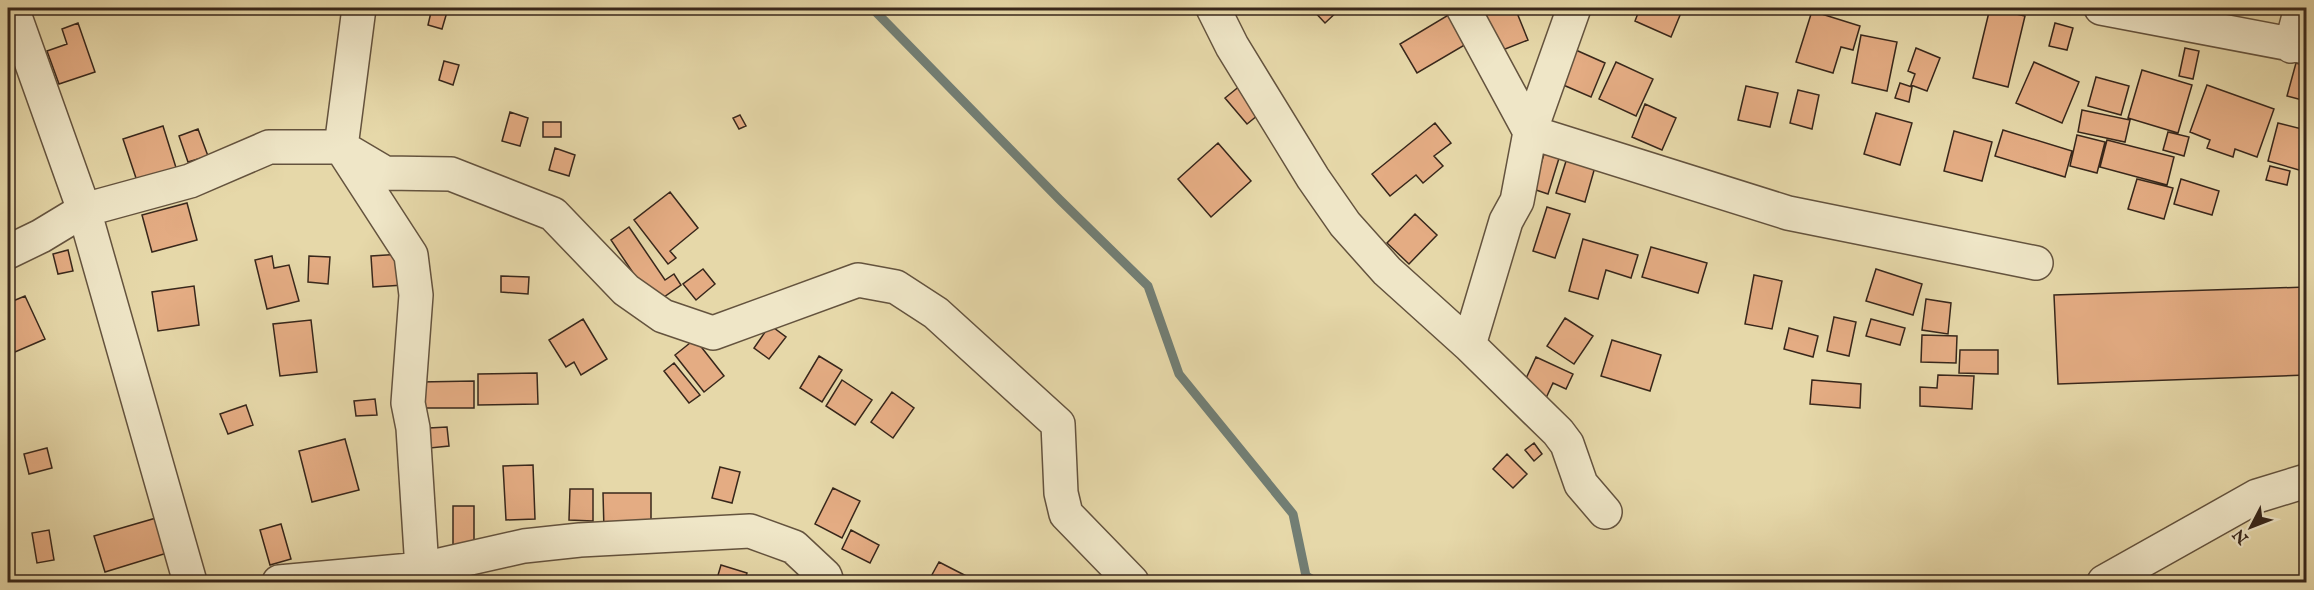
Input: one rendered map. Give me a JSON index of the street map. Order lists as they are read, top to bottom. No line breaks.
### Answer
{"north":"bottom left"}
